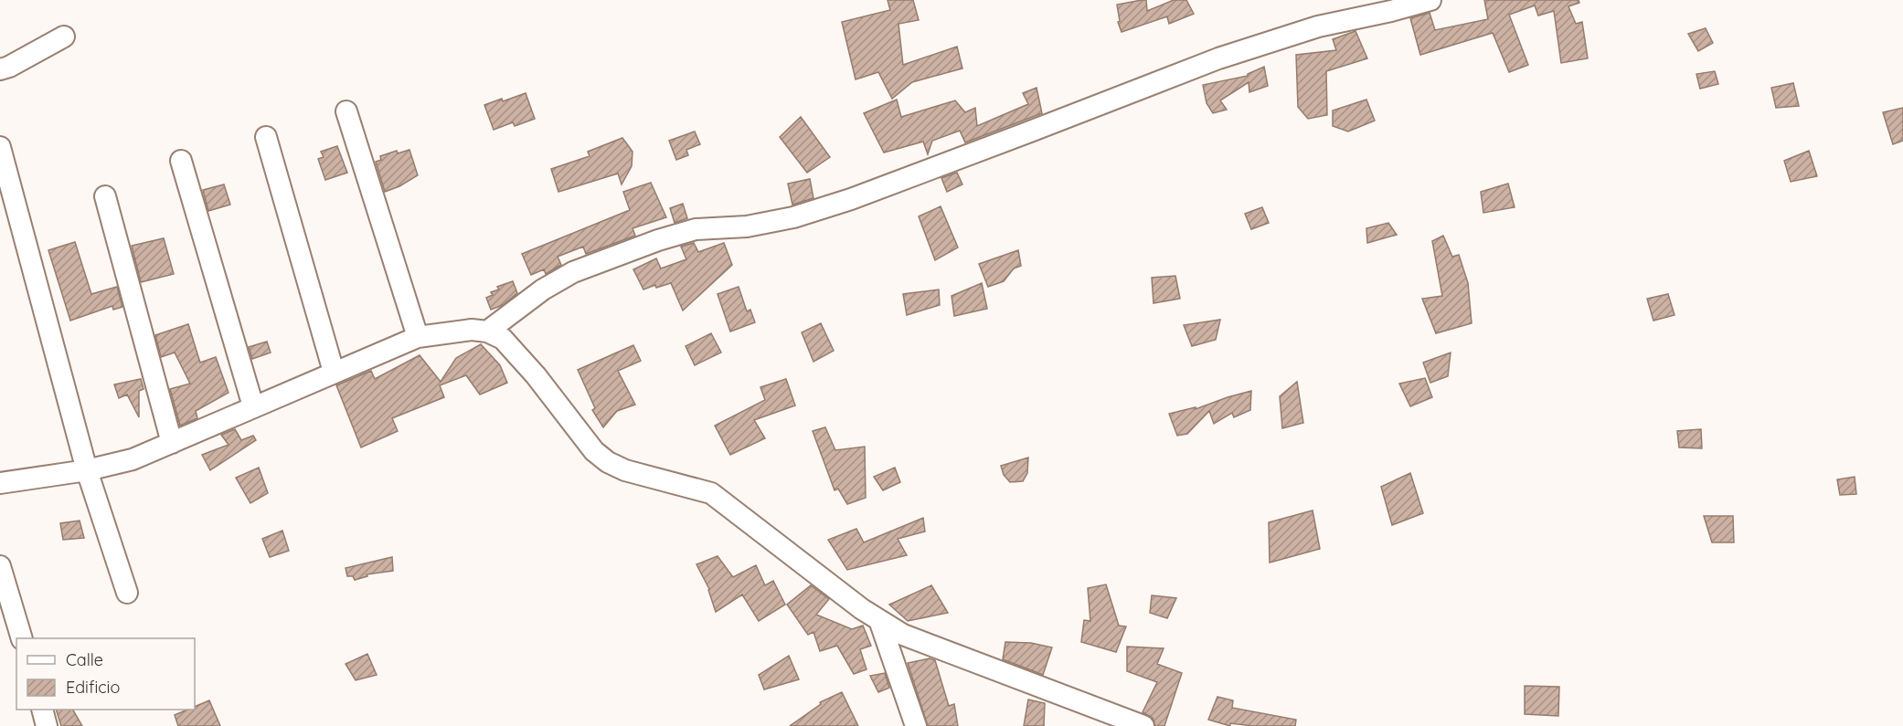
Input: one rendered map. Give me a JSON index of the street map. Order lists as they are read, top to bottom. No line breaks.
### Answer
{"legend":["Calle","Edificio"]}
